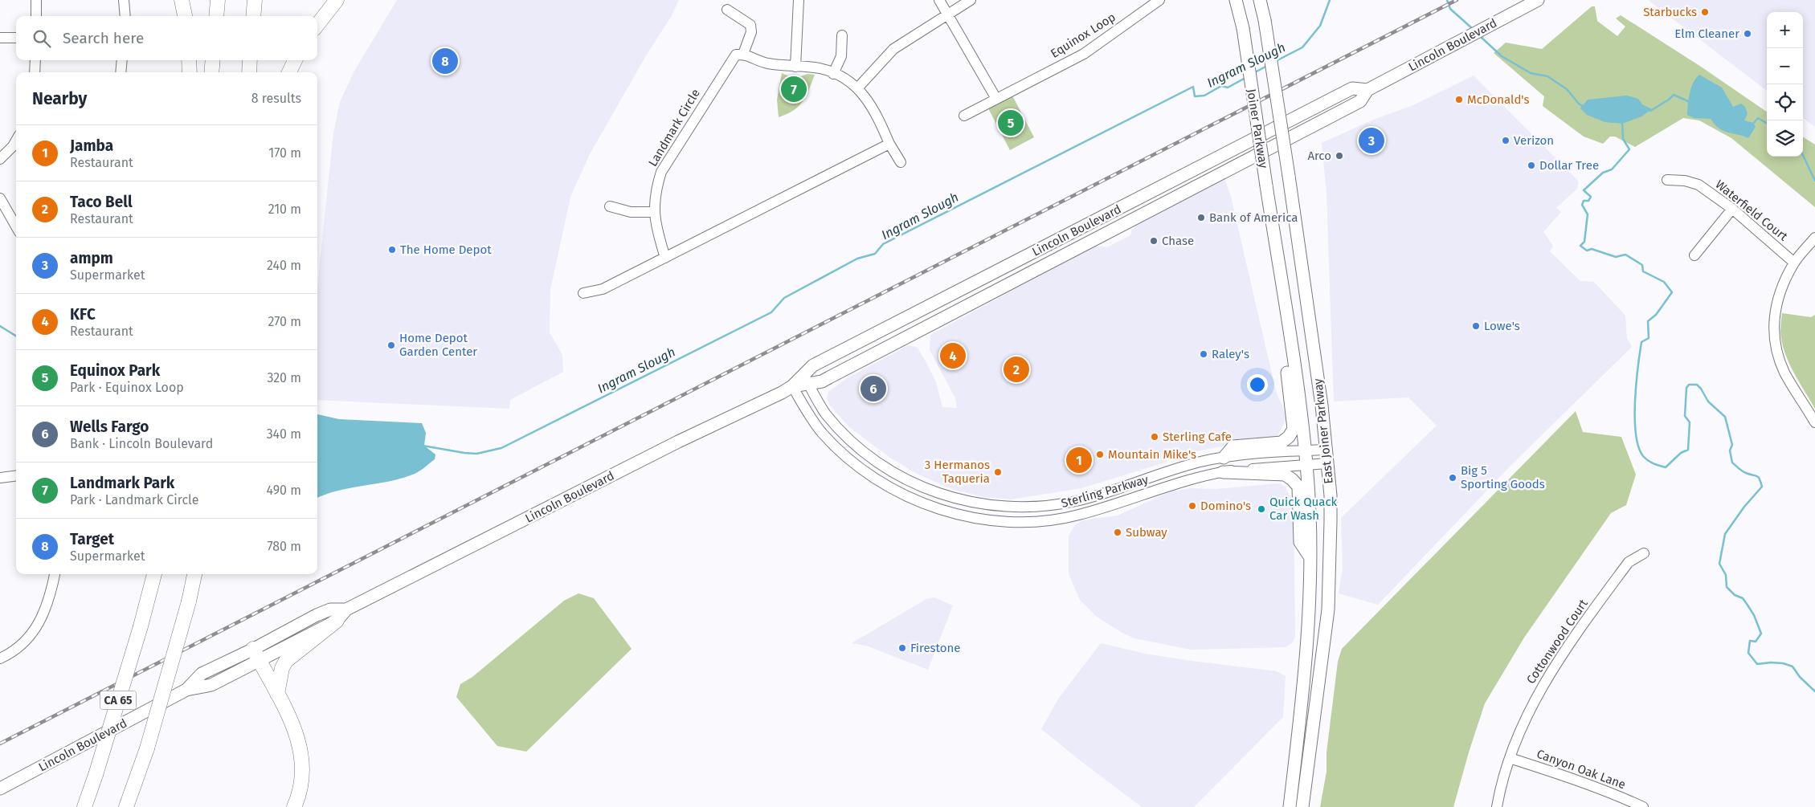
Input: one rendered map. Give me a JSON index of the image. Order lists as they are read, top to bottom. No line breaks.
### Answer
{"streets":{"highway":["CA 65"],"main road":["Lincoln Boulevard","Joiner Parkway","East Joiner Parkway"],"street":["Equinox Loop","Landmark Circle","Waterfield Court","Sterling Parkway","Cottonwood Court","Canyon Oak Lane"]},"crossings":[["Lincoln Boulevard","Sterling Parkway"],["Joiner Parkway","East Joiner Parkway"],["East Joiner Parkway","Sterling Parkway"],["Cottonwood Court","Canyon Oak Lane"]],"water":["Ingram Slough"],"places":["Starbucks","Elm Cleaner","McDonald's","Verizon","Arco","Dollar Tree","Bank of America","Chase","The Home Depot","Lowe's","Home Depot Garden Center","Raley's","Sterling Cafe","Mountain Mike's","3 Hermanos Taqueria","Big 5 Sporting Goods","Domino's","Quick Quack Car Wash","Subway","Firestone"],"page":{"map_buttons":["+","−"],"search":"Search here","pins":["8","7","5","3","4","2","6","1"],"heading":["Nearby","8 results"],"list":[{"mark":"1","name":"Jamba","note":"Restaurant","value":"170 m"},{"mark":"2","name":"Taco Bell","note":"Restaurant","value":"210 m"},{"mark":"3","name":"ampm","note":"Supermarket","value":"240 m"},{"mark":"4","name":"KFC","note":"Restaurant","value":"270 m"},{"mark":"5","name":"Equinox Park","note":"Park · Equinox Loop","value":"320 m"},{"mark":"6","name":"Wells Fargo","note":"Bank · Lincoln Boulevard","value":"340 m"},{"mark":"7","name":"Landmark Park","note":"Park · Landmark Circle","value":"490 m"},{"mark":"8","name":"Target","note":"Supermarket","value":"780 m"}]}}
